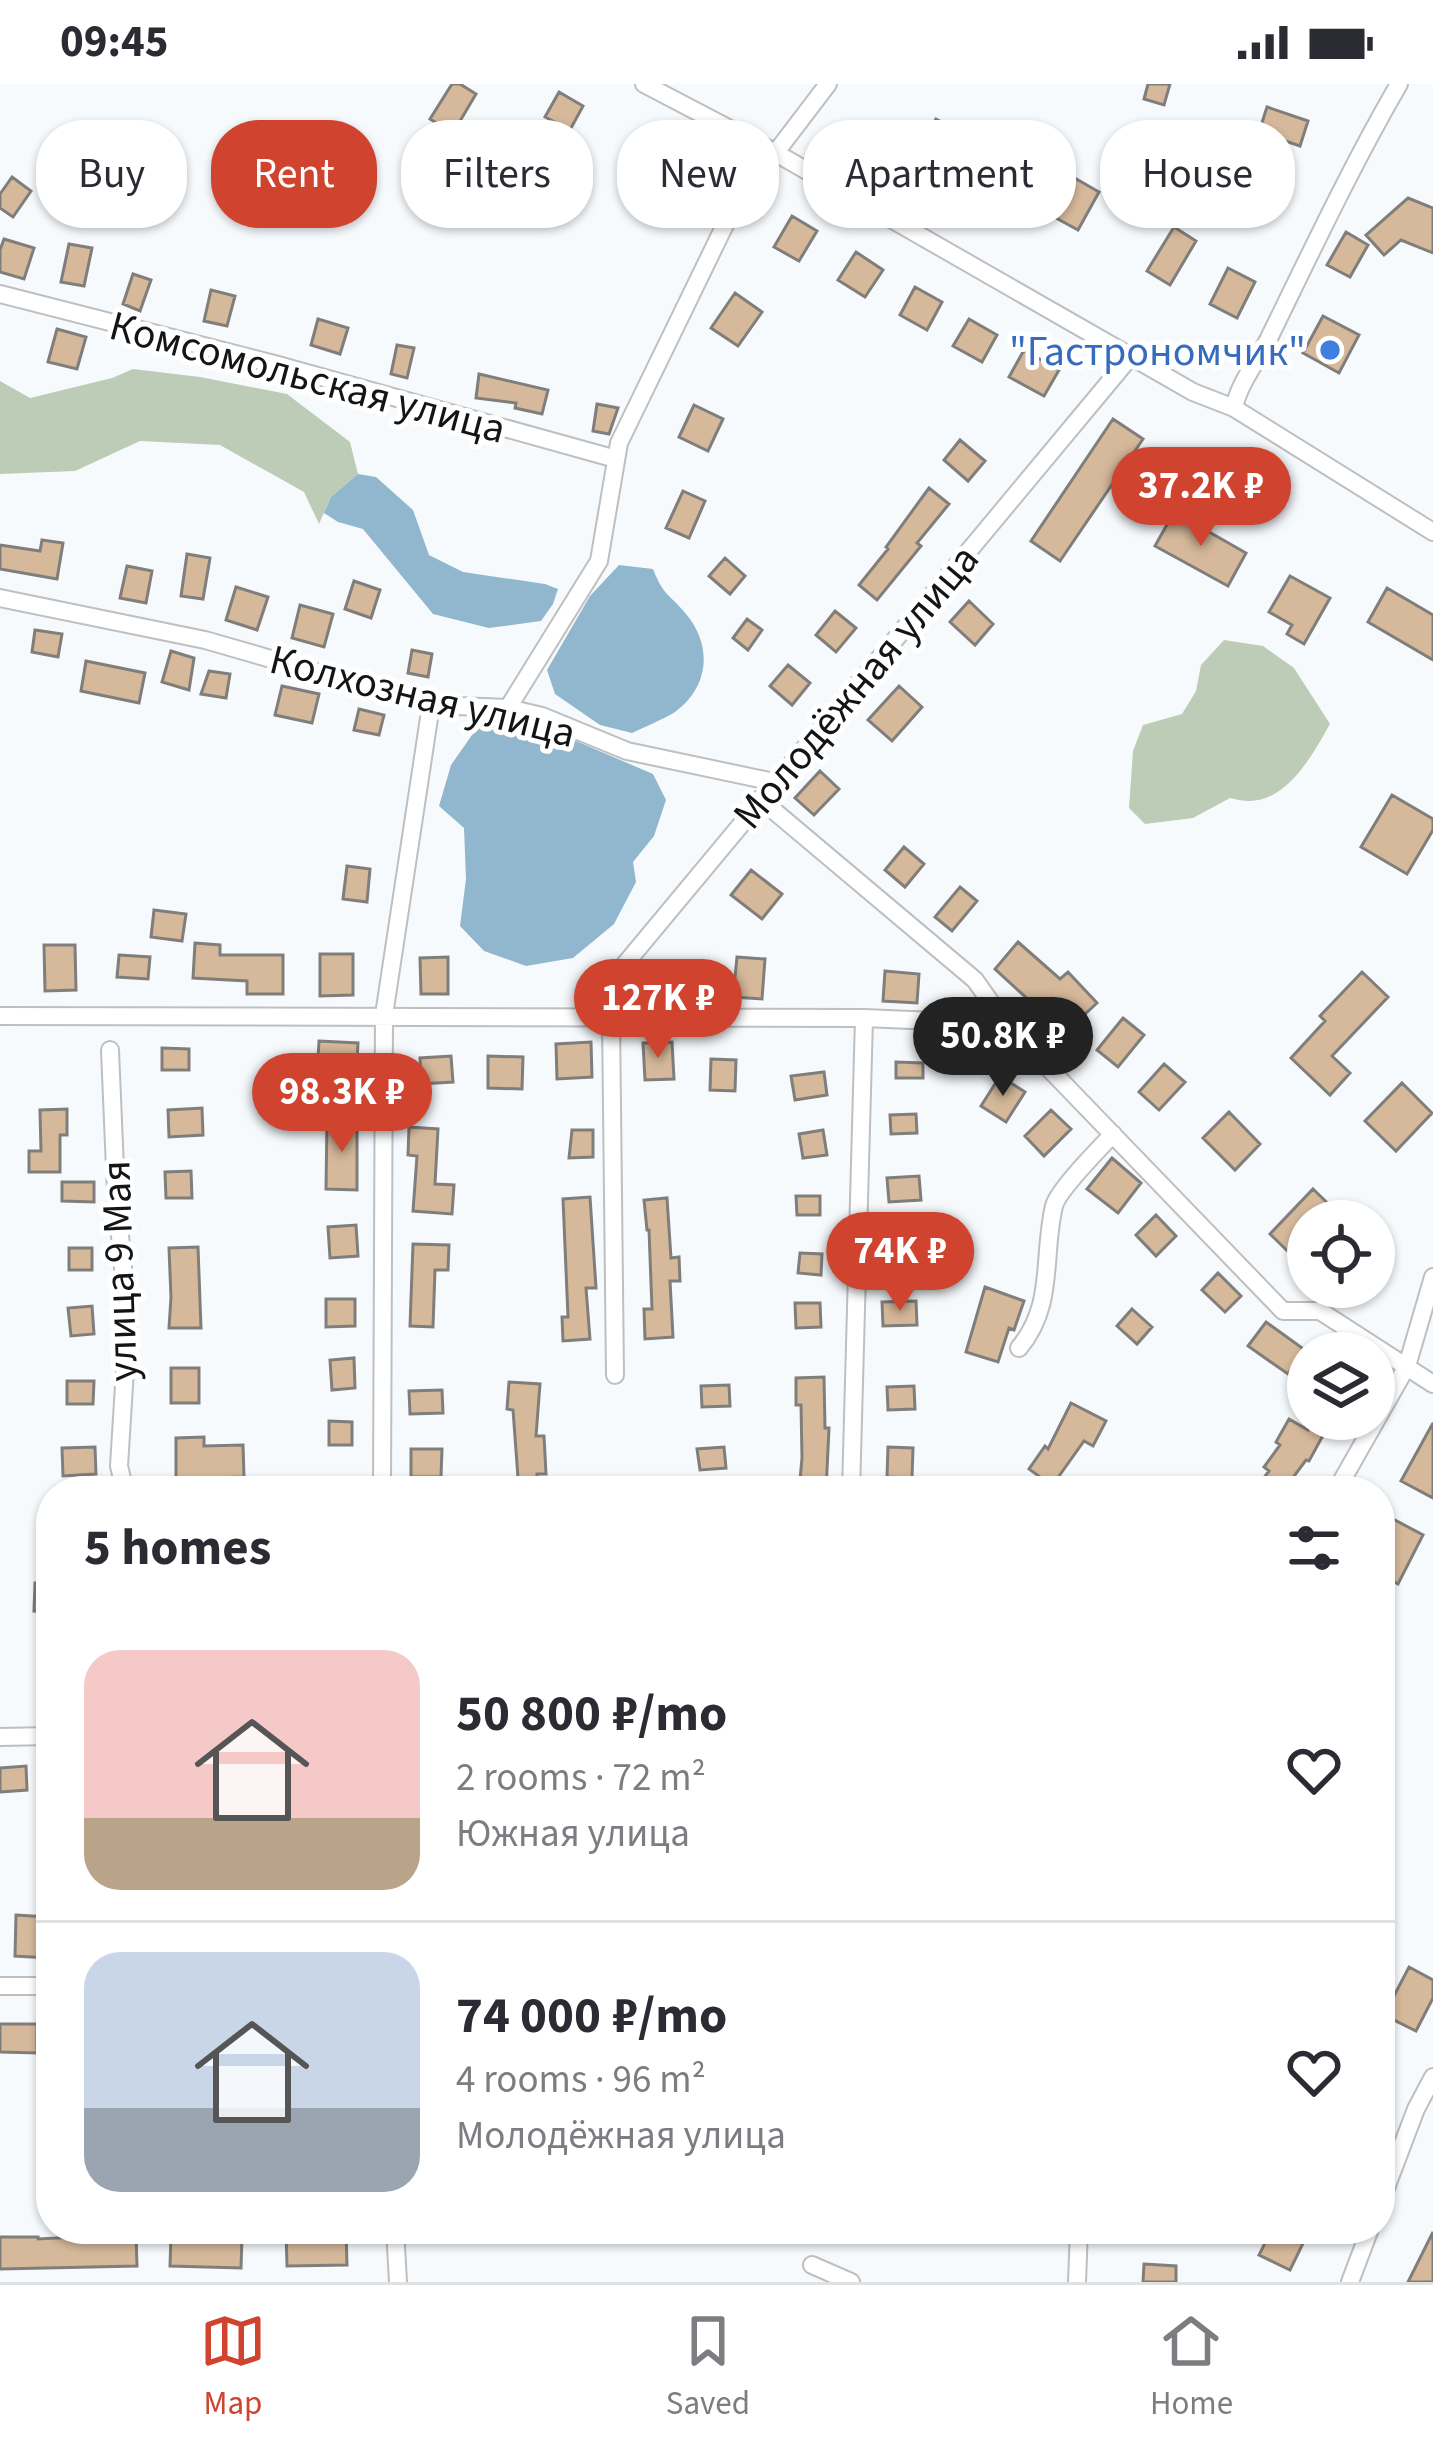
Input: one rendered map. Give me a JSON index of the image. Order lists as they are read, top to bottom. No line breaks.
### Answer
{"streets":{"street":["Комсомольская улица","Молодёжная улица","Колхозная улица","улица 9 Мая"]},"crossings":[["Молодёжная улица","Колхозная улица"]],"places":["\"Гастрономчик\""],"page":{"status":"09:45","chip":["Buy","Rent","Filters","New","Apartment","House"],"price":["37.2K ₽","127K ₽","50.8K ₽","98.3K ₽","74K ₽"],"heading":"5 homes","list":[{"name":"50 800 ₽/mo","note":"2 rooms · 72 m² · Южная улица"},{"name":"74 000 ₽/mo","note":"4 rooms · 96 m² · Молодёжная улица"}],"tabs":["Map","Saved","Home"]}}
